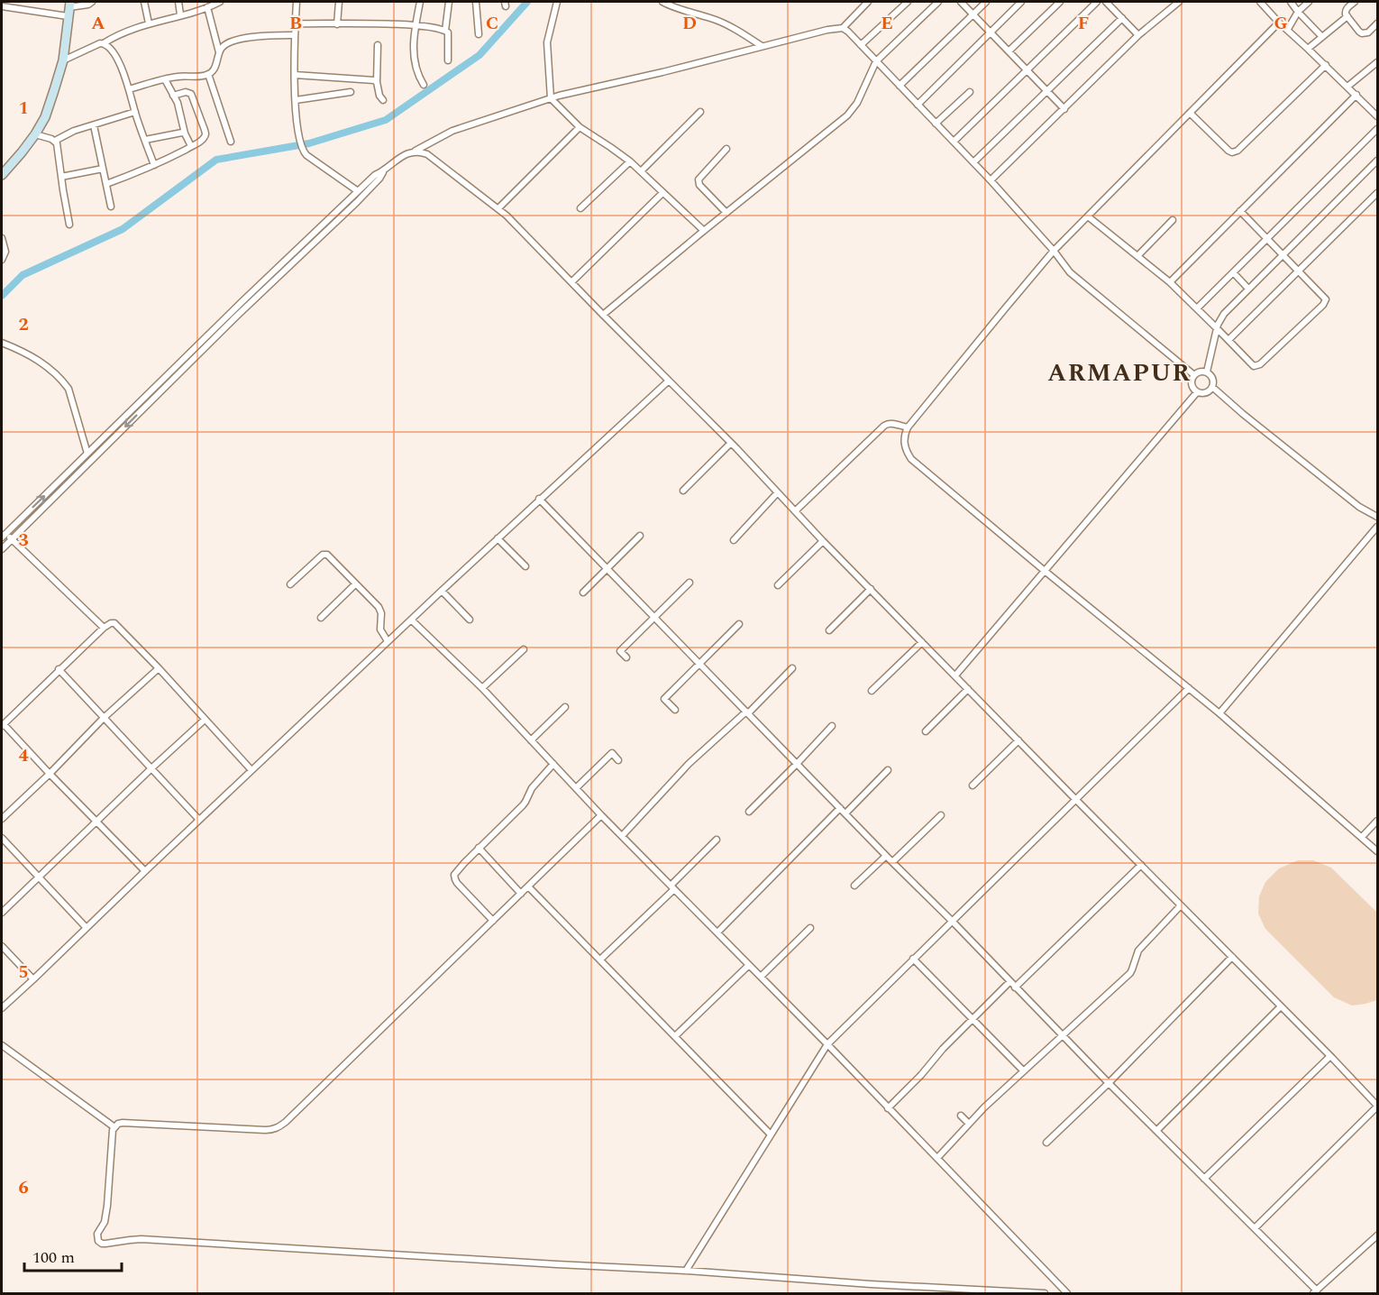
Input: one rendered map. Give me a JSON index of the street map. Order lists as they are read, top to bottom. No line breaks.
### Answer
{"districts":["ARMAPUR"],"scale_bar":"100 m","grid":{"columns":["A","B","C","D","E","F","G"],"rows":["1","2","3","4","5","6"]}}
